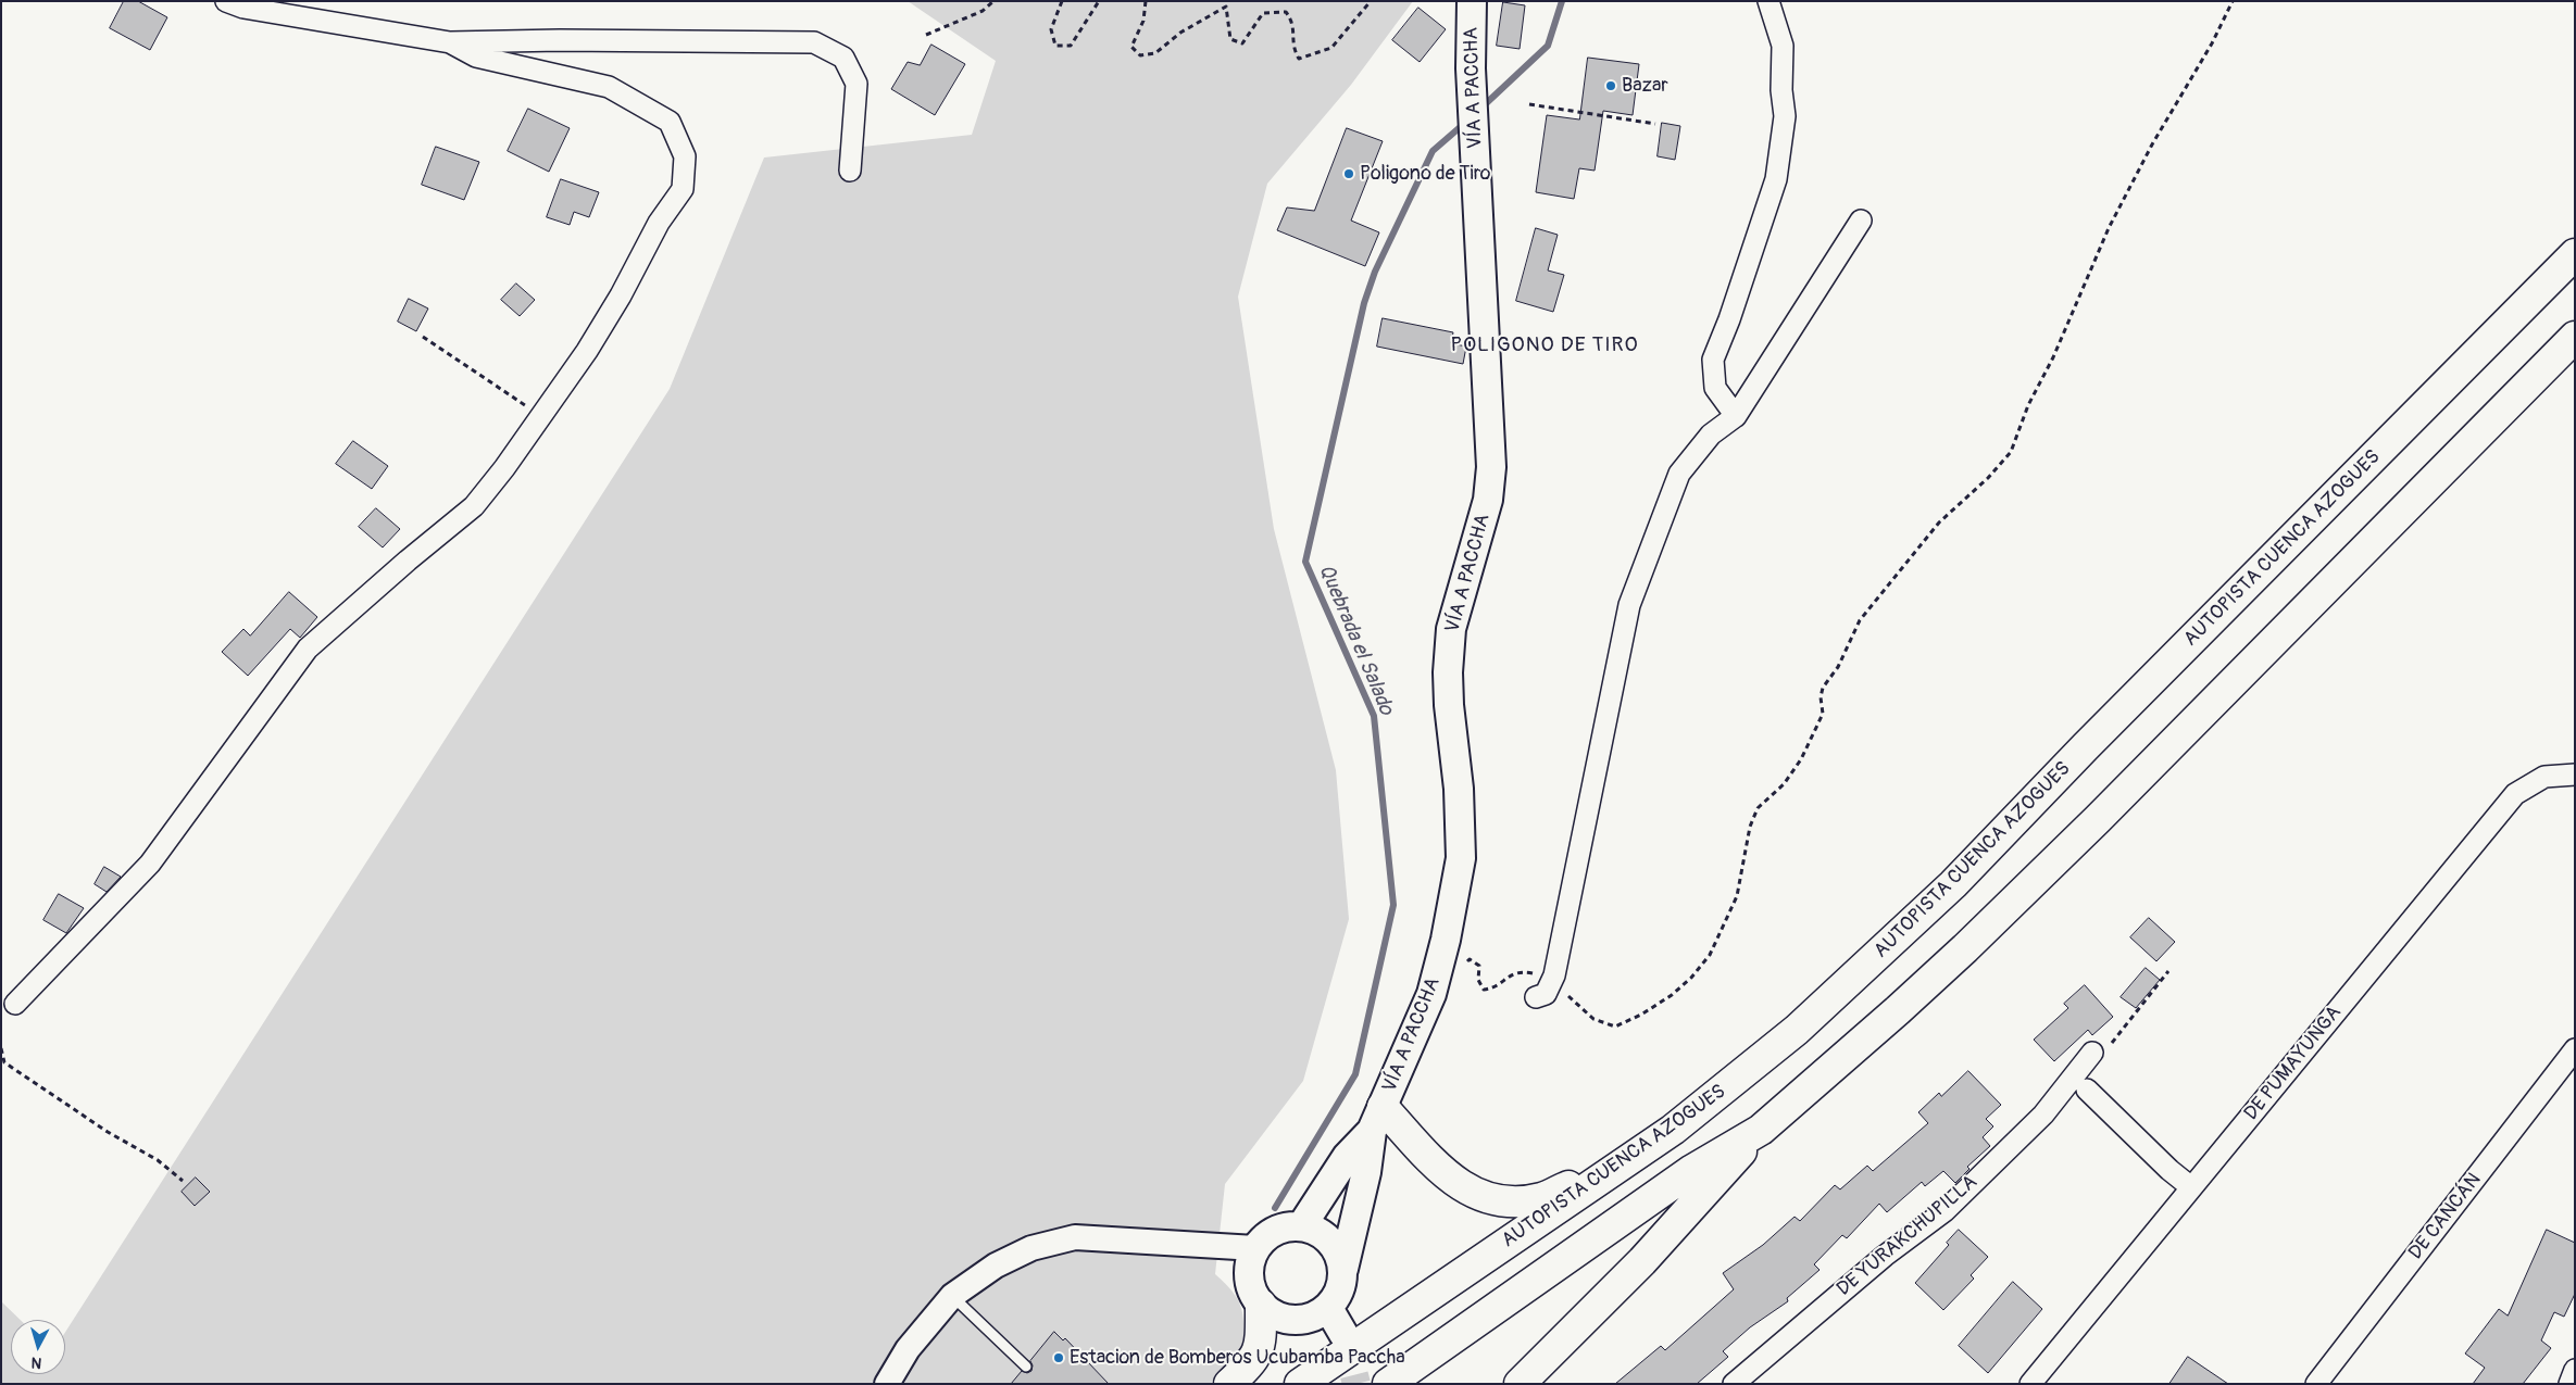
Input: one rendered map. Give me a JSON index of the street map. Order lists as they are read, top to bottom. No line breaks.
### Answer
{"streets":{"highway":["AUTOPISTA CUENCA AZOGUES"],"main road":["VÍA A PACCHA"],"street":["DE PUMAYUNGA","DE CANCÁN","DE YURAKCHUPILLA"]},"districts":["POLIGONO DE TIRO"],"water":["Quebrada el Salado"],"places":["Bazar","Poligono de Tiro","Estacion de Bomberos Ucubamba Paccha"],"north":"bottom"}
